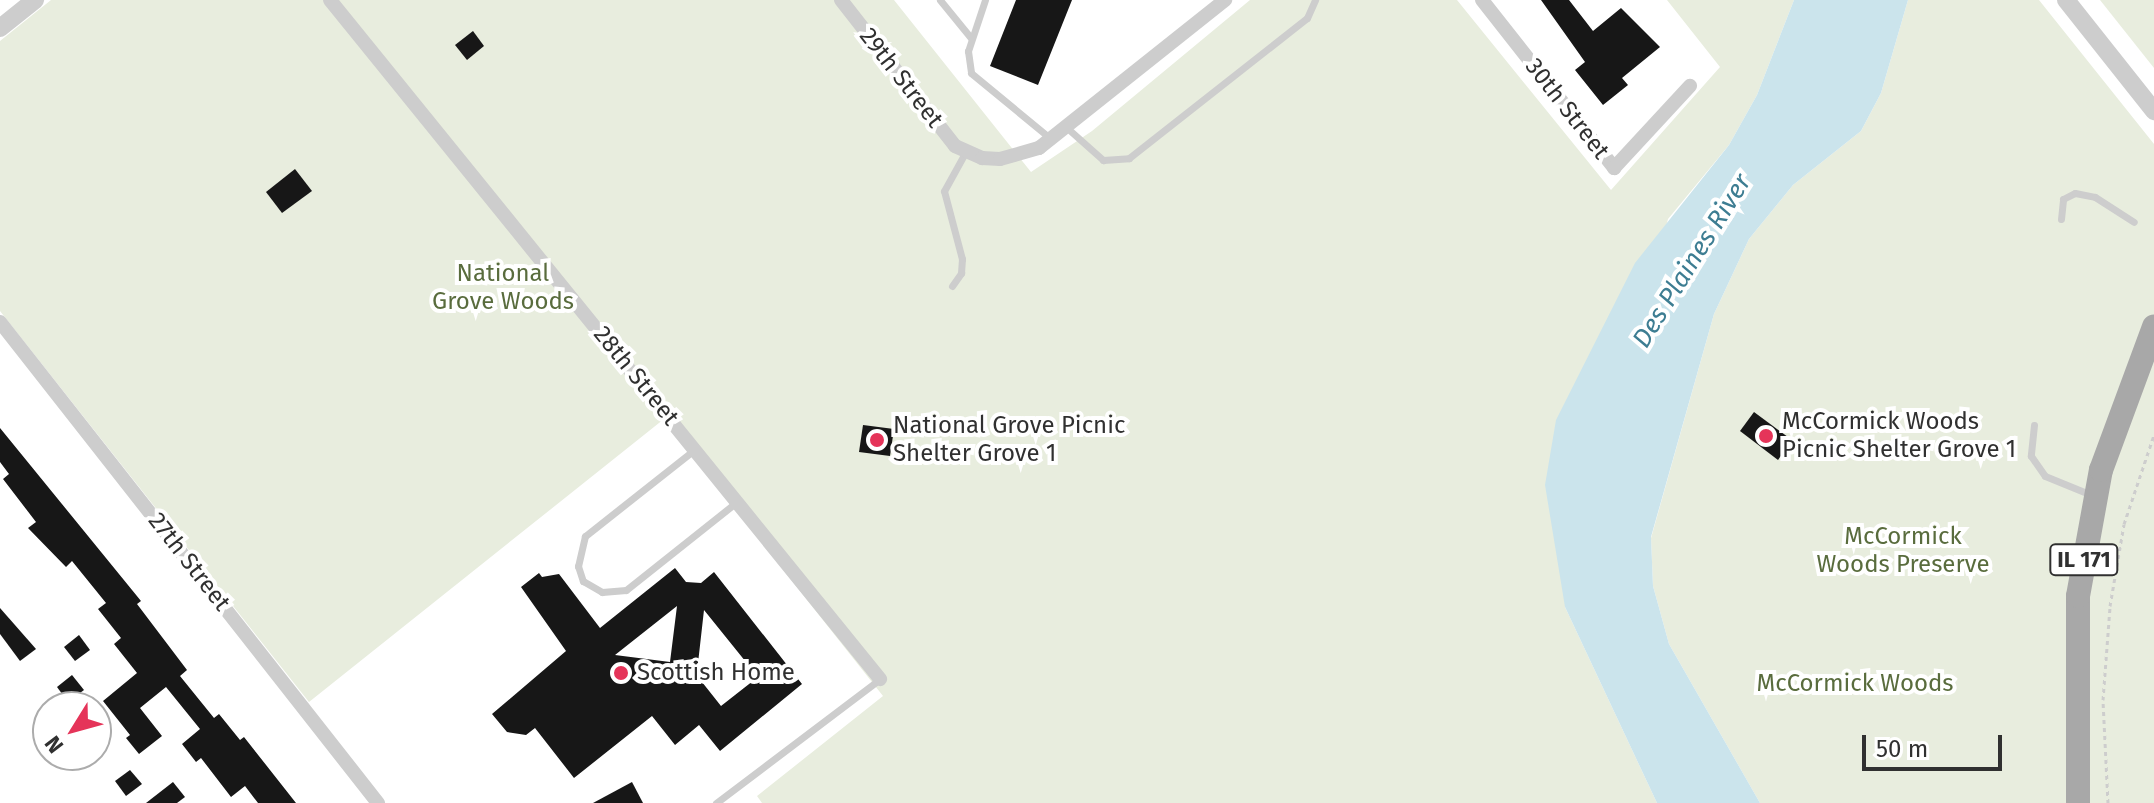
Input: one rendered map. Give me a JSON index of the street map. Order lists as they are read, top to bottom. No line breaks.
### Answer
{"streets":{"main road":["IL 171"],"street":["29th Street","30th Street","28th Street","27th Street"]},"water":["Des Plaines River"],"parks":["National Grove Woods","McCormick Woods Preserve","McCormick Woods"],"places":["McCormick Woods Picnic Shelter Grove 1","National Grove Picnic Shelter Grove 1","Scottish Home"],"scale_bar":"50 m","north":"bottom left"}
